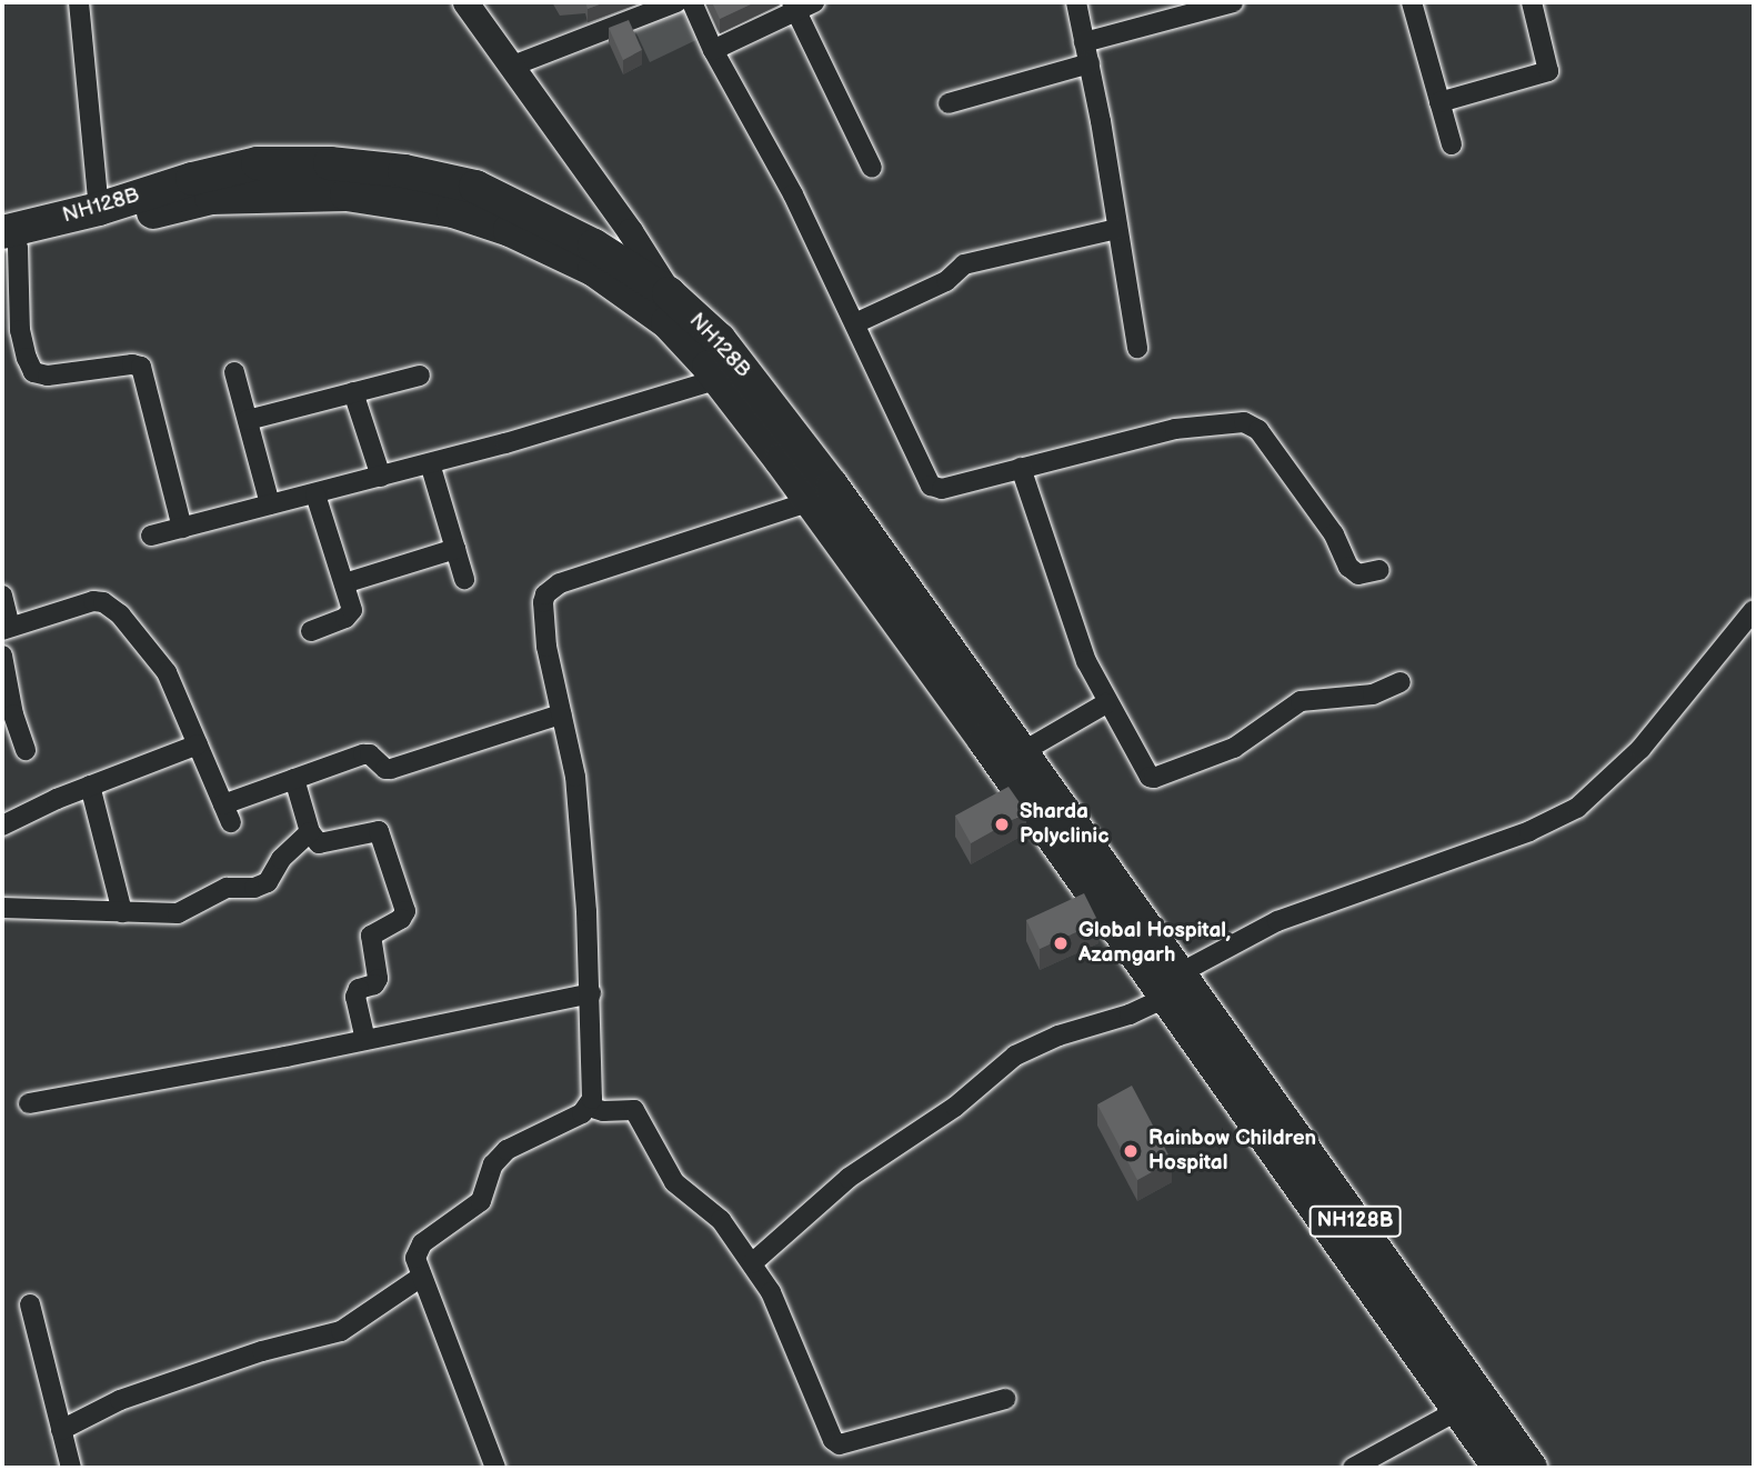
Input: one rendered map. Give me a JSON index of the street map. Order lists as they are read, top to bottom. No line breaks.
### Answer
{"streets":{"highway":["NH128B"]},"places":["Sharda Polyclinic","Global Hospital, Azamgarh","Rainbow Children Hospital"]}
